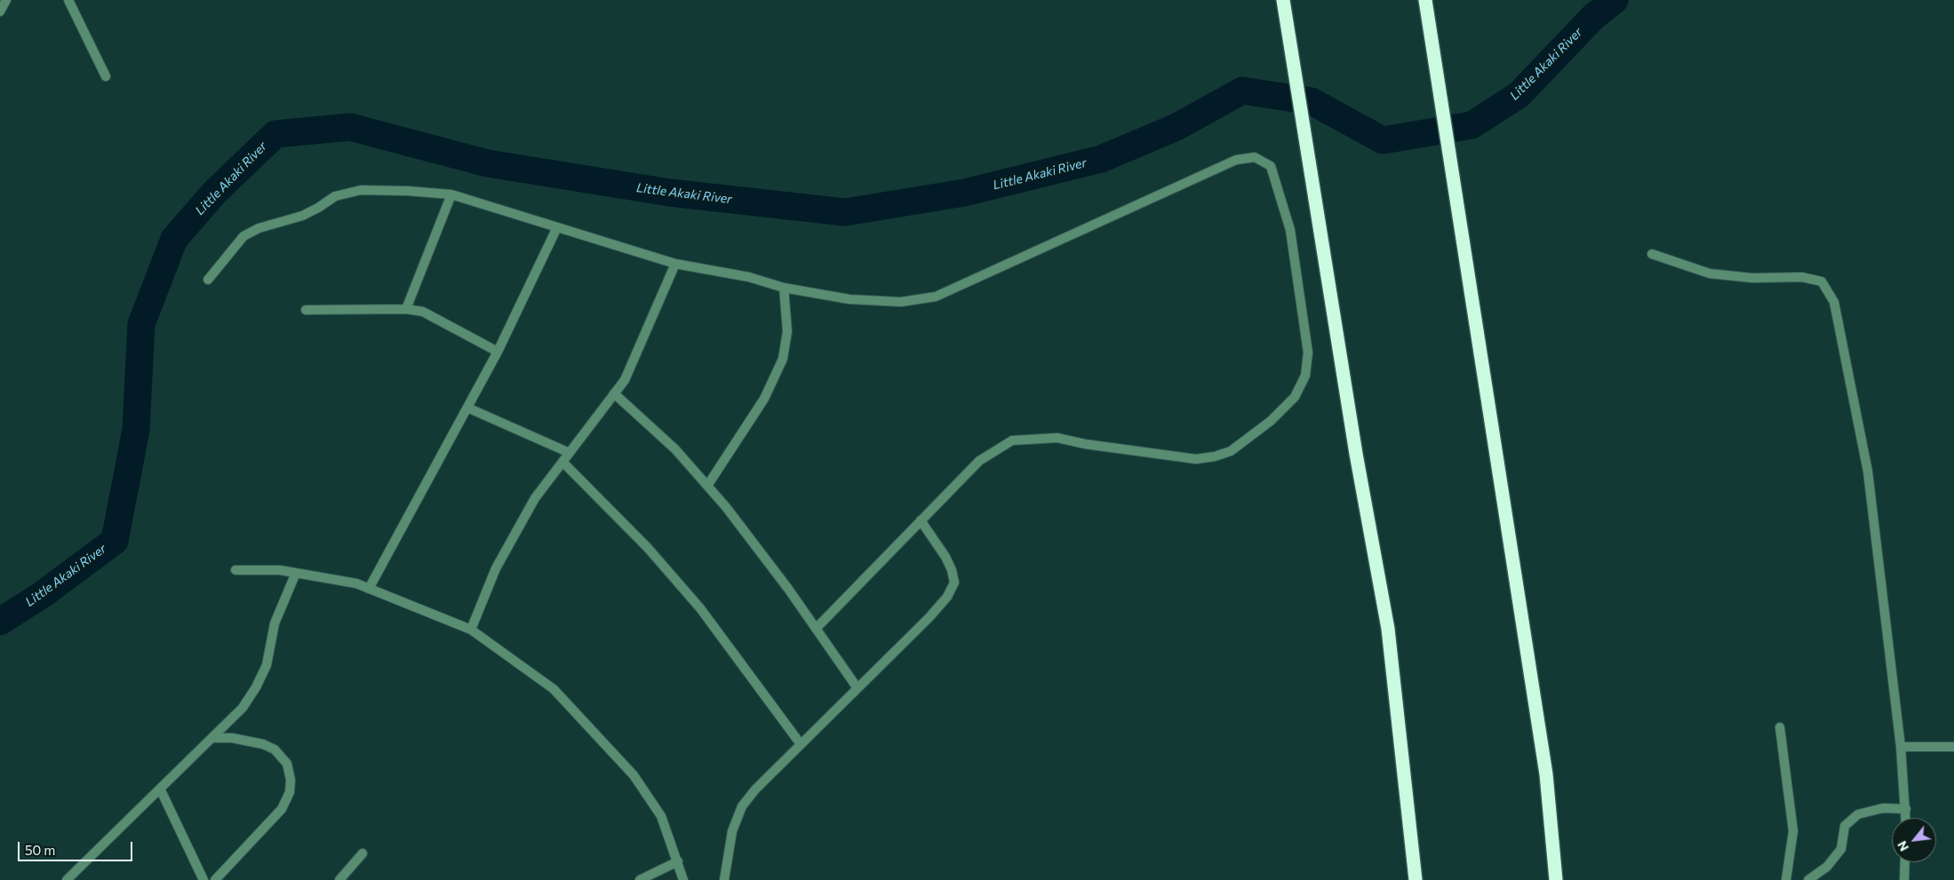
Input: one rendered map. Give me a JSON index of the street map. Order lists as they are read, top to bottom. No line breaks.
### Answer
{"water":["Little Akaki River"],"scale_bar":"50 m","north":"bottom left"}
